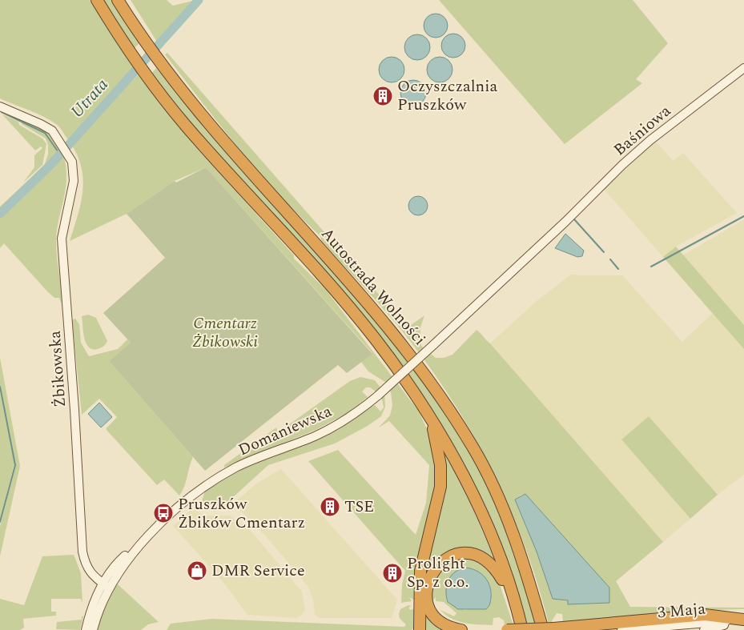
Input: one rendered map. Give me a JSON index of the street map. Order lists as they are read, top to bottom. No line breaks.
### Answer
{"streets":{"highway":["Autostrada Wolności"],"main road":["Baśniowa","Żbikowska","Domaniewska","3 Maja"]},"crossings":[["Baśniowa","Domaniewska"],["Żbikowska","Domaniewska"]],"water":["Utrata"],"parks":["Cmentarz Żbikowski"],"places":{"building":["Oczyszczalnia Pruszków","TSE","Prolight Sp. z o.o."],"bus stop":["Pruszków Żbików Cmentarz"],"shop":["DMR Service"]}}
